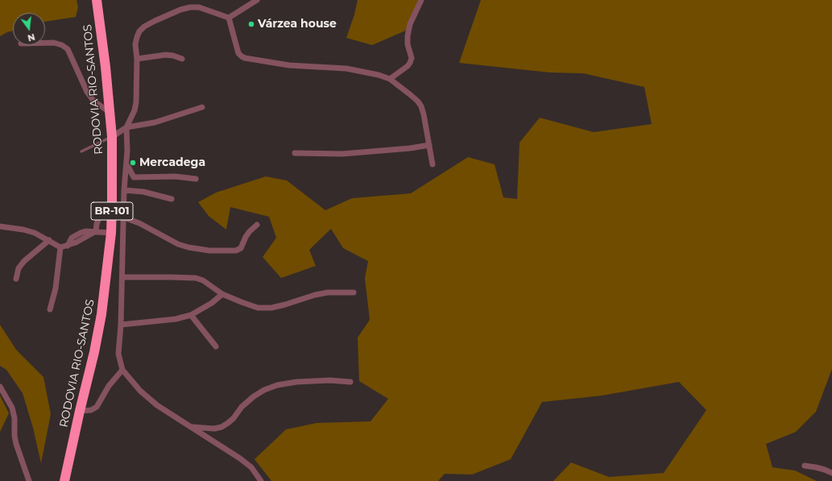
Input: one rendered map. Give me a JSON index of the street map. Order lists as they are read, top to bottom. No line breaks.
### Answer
{"streets":{"highway":["RODOVIA RIO-SANTOS","BR-101"]},"places":["Várzea house","Mercadega"],"north":"bottom"}
